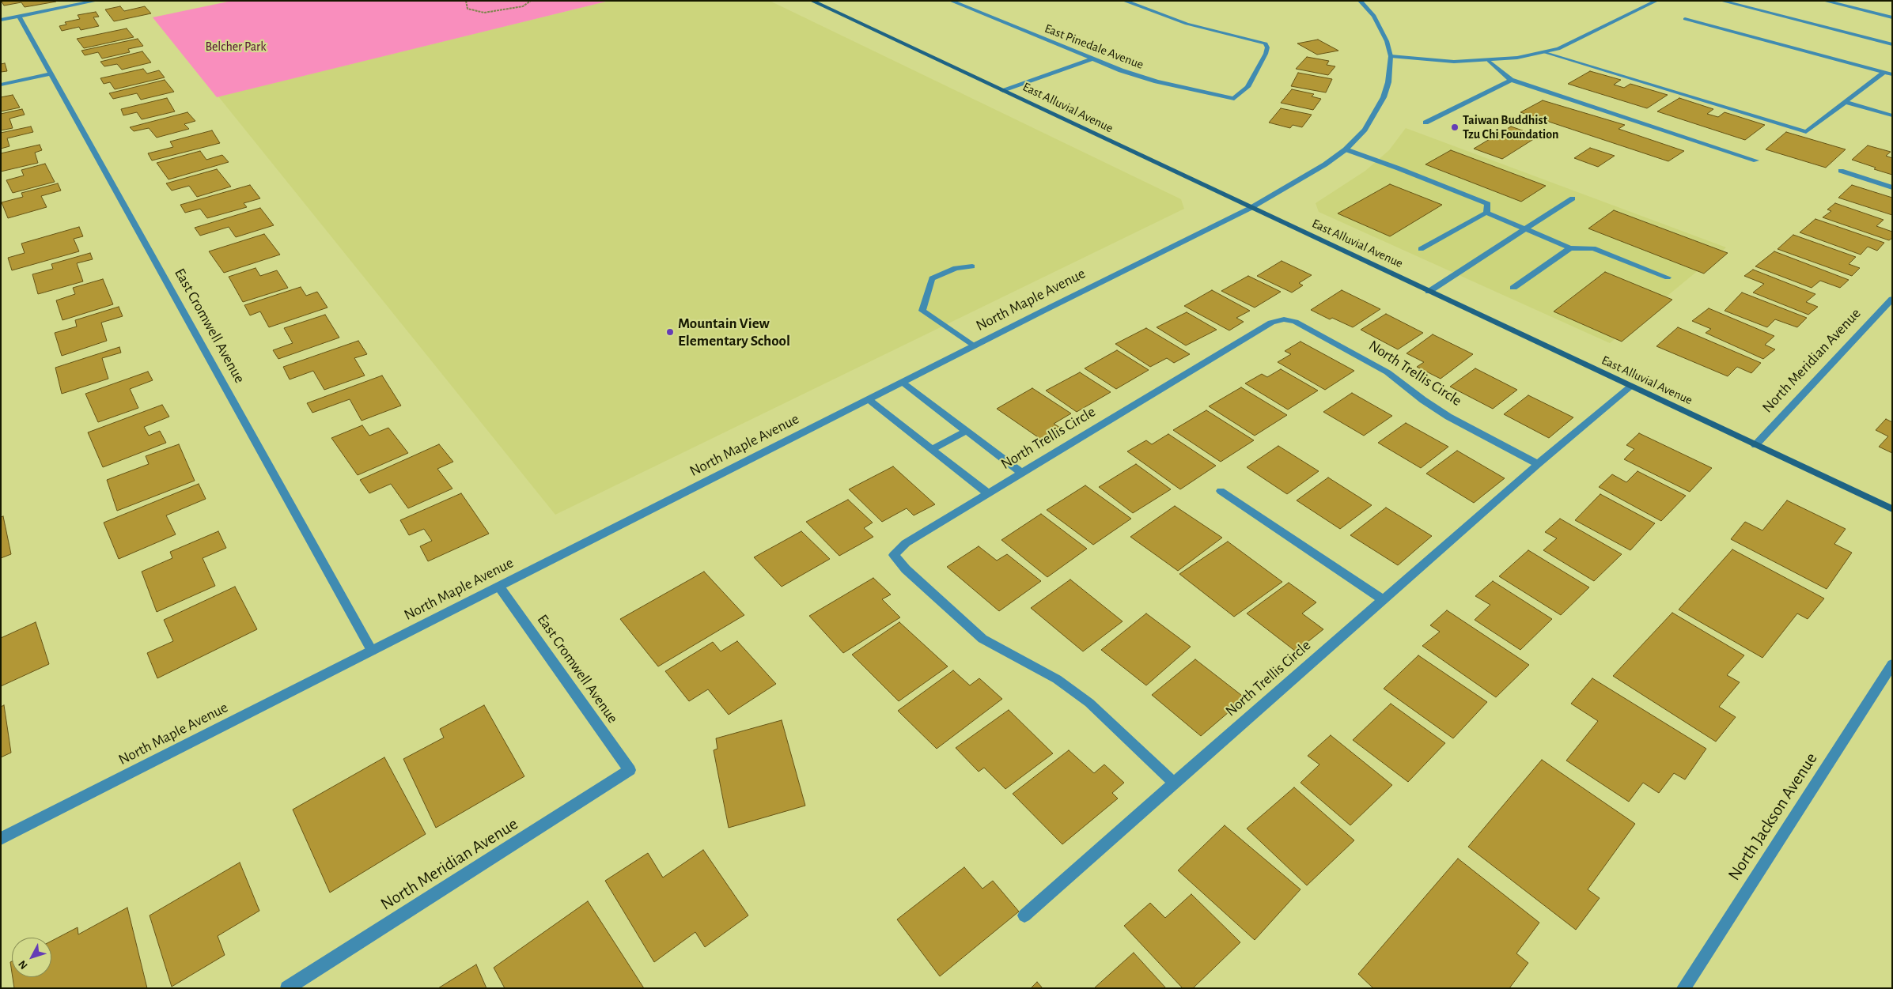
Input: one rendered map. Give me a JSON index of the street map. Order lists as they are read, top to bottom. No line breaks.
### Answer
{"streets":{"main road":["East Alluvial Avenue"],"street":["East Pinedale Avenue","North Maple Avenue","East Cromwell Avenue","North Meridian Avenue","North Trellis Circle","North Jackson Avenue"]},"crossings":[["East Alluvial Avenue","North Maple Avenue"],["East Alluvial Avenue","North Meridian Avenue"],["East Alluvial Avenue","North Trellis Circle"],["North Maple Avenue","East Cromwell Avenue"],["East Cromwell Avenue","North Meridian Avenue"]],"parks":["Belcher Park"],"places":["Taiwan Buddhist Tzu Chi Foundation","Mountain View Elementary School"],"north":"bottom left"}
